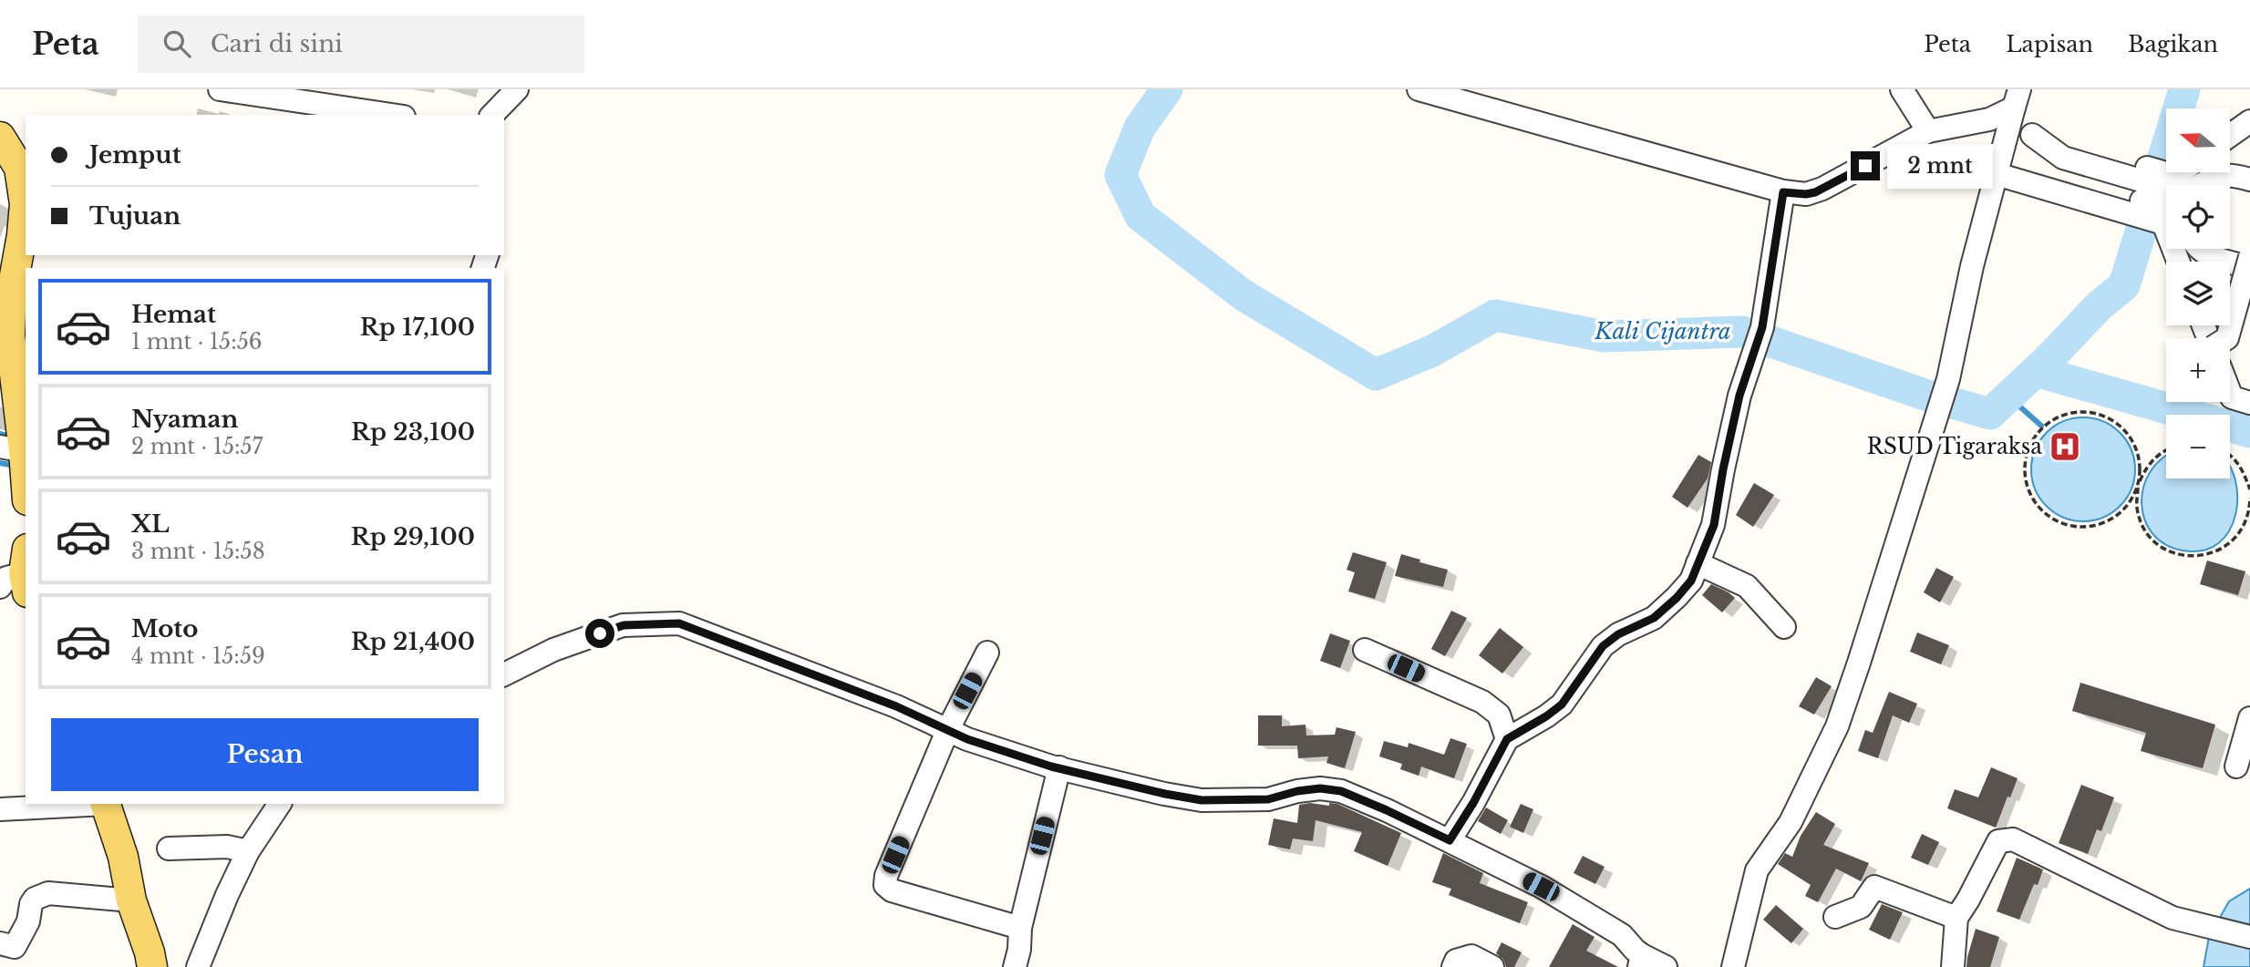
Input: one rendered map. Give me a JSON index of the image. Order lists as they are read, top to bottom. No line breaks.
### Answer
{"water":["Kali Cijantra"],"places":{"hospital":["RSUD Tigaraksa"]},"north":"left","page":{"header":"Peta","search":"Cari di sini","nav":["Peta","Lapisan","Bagikan"],"map_buttons":["+","−"],"banner":["Jemput","Tujuan"],"bubble":"2 mnt","list":[{"name":"Hemat","note":"1 mnt · 15:56","value":"Rp 17,100"},{"name":"Nyaman","note":"2 mnt · 15:57","value":"Rp 23,100"},{"name":"XL","note":"3 mnt · 15:58","value":"Rp 29,100"},{"name":"Moto","note":"4 mnt · 15:59","value":"Rp 21,400"}],"buttons":"Pesan"}}
